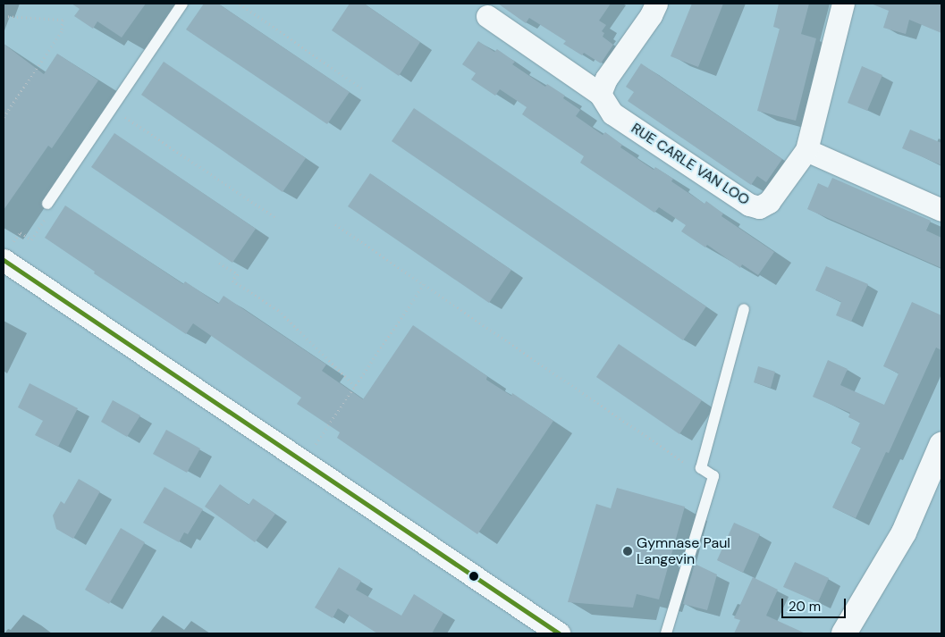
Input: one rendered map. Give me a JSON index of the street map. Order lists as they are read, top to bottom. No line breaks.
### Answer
{"streets":{"street":["RUE CARLE VAN LOO"]},"places":["Gymnase Paul Langevin"],"scale_bar":"20 m"}
